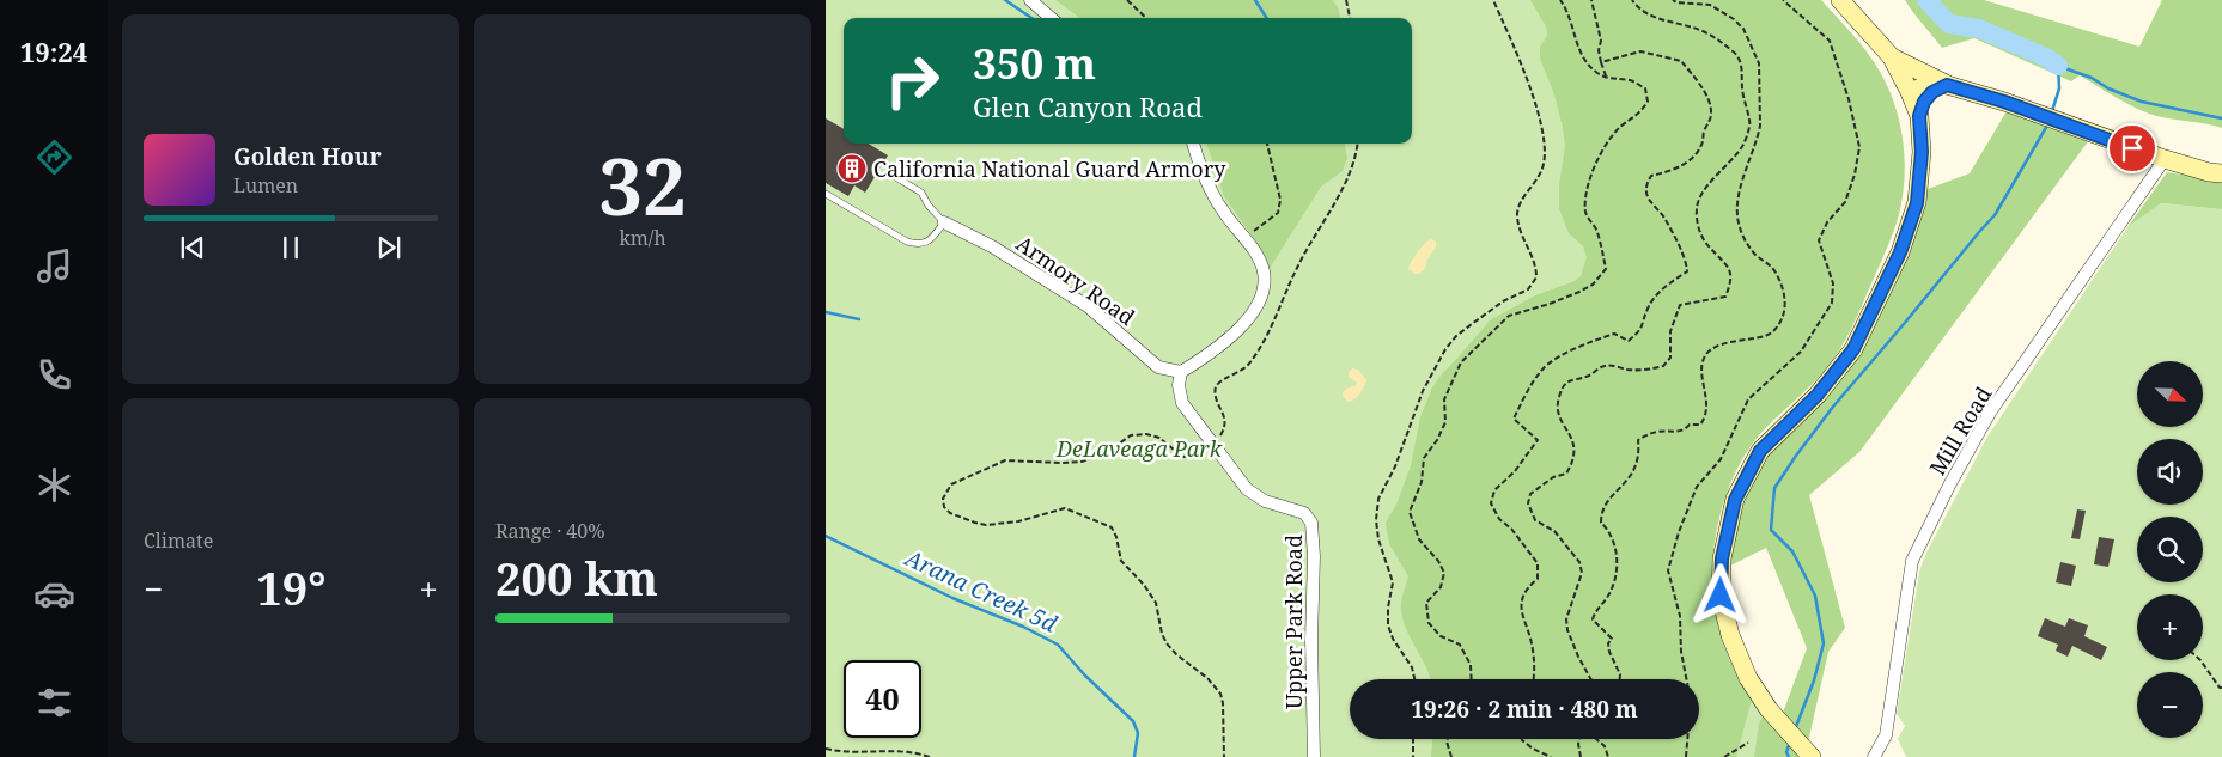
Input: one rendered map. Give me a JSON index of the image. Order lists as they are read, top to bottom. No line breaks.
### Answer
{"streets":{"street":["Armory Road","Mill Road","Upper Park Road"]},"crossings":[["Armory Road","Upper Park Road"]],"water":["Arana Creek 5d"],"parks":["DeLaveaga Park"],"places":{"building":["California National Guard Armory"]},"north":"bottom right","page":{"tabs":"19:24","tile":[["32","km/h"],"Climate",["Range · 40%","200 km"]],"turn":["350 m","Glen Canyon Road"],"song":["Golden Hour","Lumen"],"map_buttons":["+","−"],"heat":["−","19°","+"],"limit":"40","trip":"19:26 · 2 min · 480 m"}}
